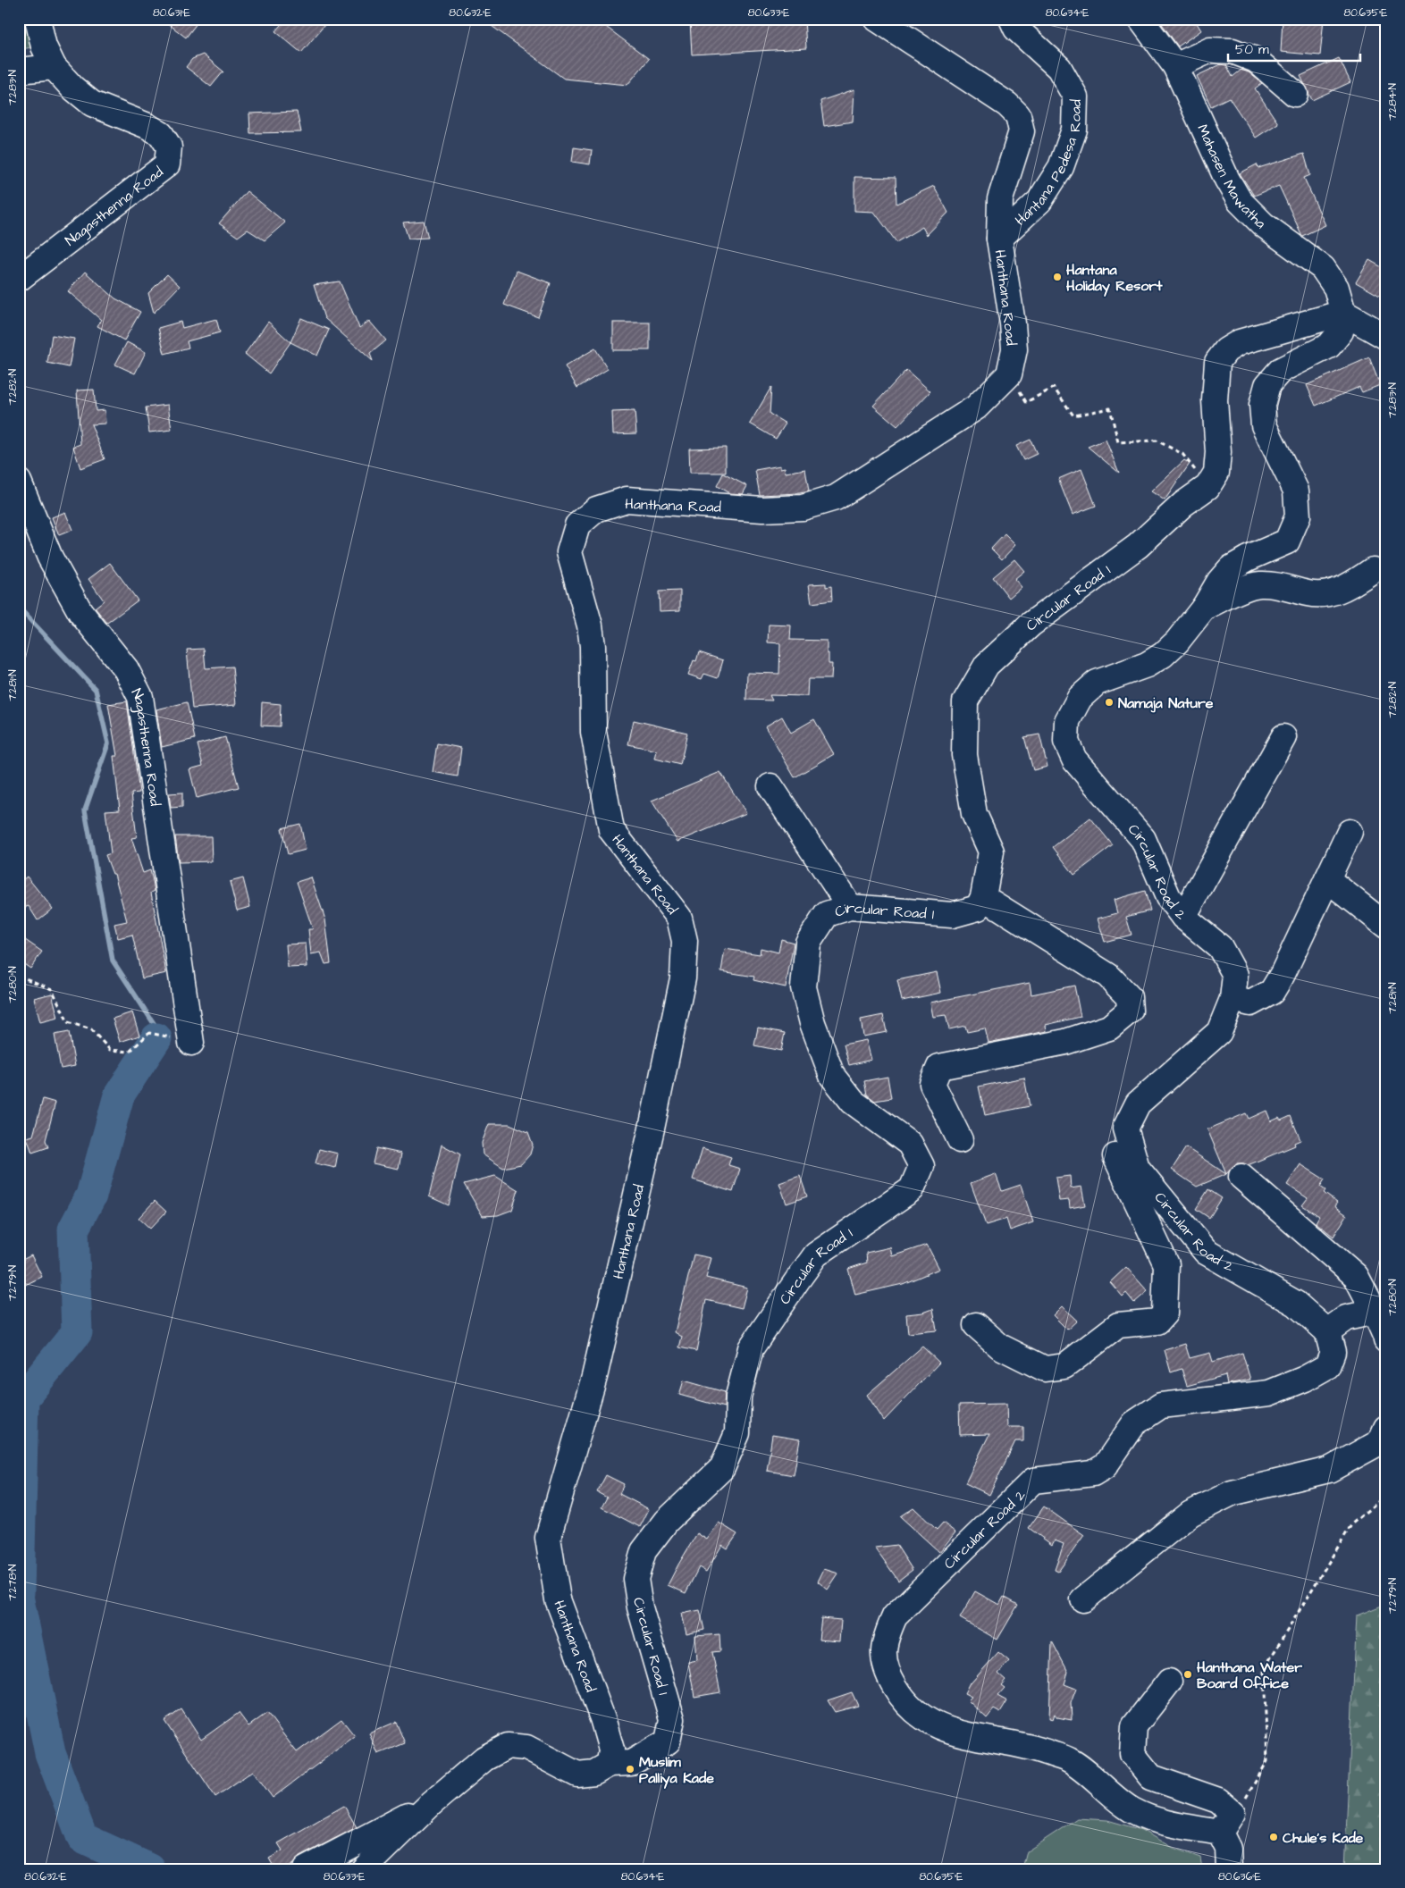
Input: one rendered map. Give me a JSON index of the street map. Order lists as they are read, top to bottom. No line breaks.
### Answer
{"streets":{"street":["Hantana Pedesa Road","Mahasen Mawatha","Nagasthenna Road","Hanthana Road","Circular Road 1","Circular Road 2"]},"crossings":[["Hantana Pedesa Road","Hanthana Road"],["Mahasen Mawatha","Circular Road 1"],["Mahasen Mawatha","Circular Road 2"],["Hanthana Road","Circular Road 1"],["Circular Road 1","Circular Road 2"]],"places":["Hantana Holiday Resort","Namaja Nature","Hanthana Water Board Office","Muslim Palliya Kade","Chule's Kade"],"scale_bar":"50 m","coordinates":["80.631°E","80.632°E","80.633°E","80.634°E","80.635°E","7.283°N","7.284°N","7.282°N","7.281°N","7.280°N","7.279°N","7.278°N","80.636°E"]}
